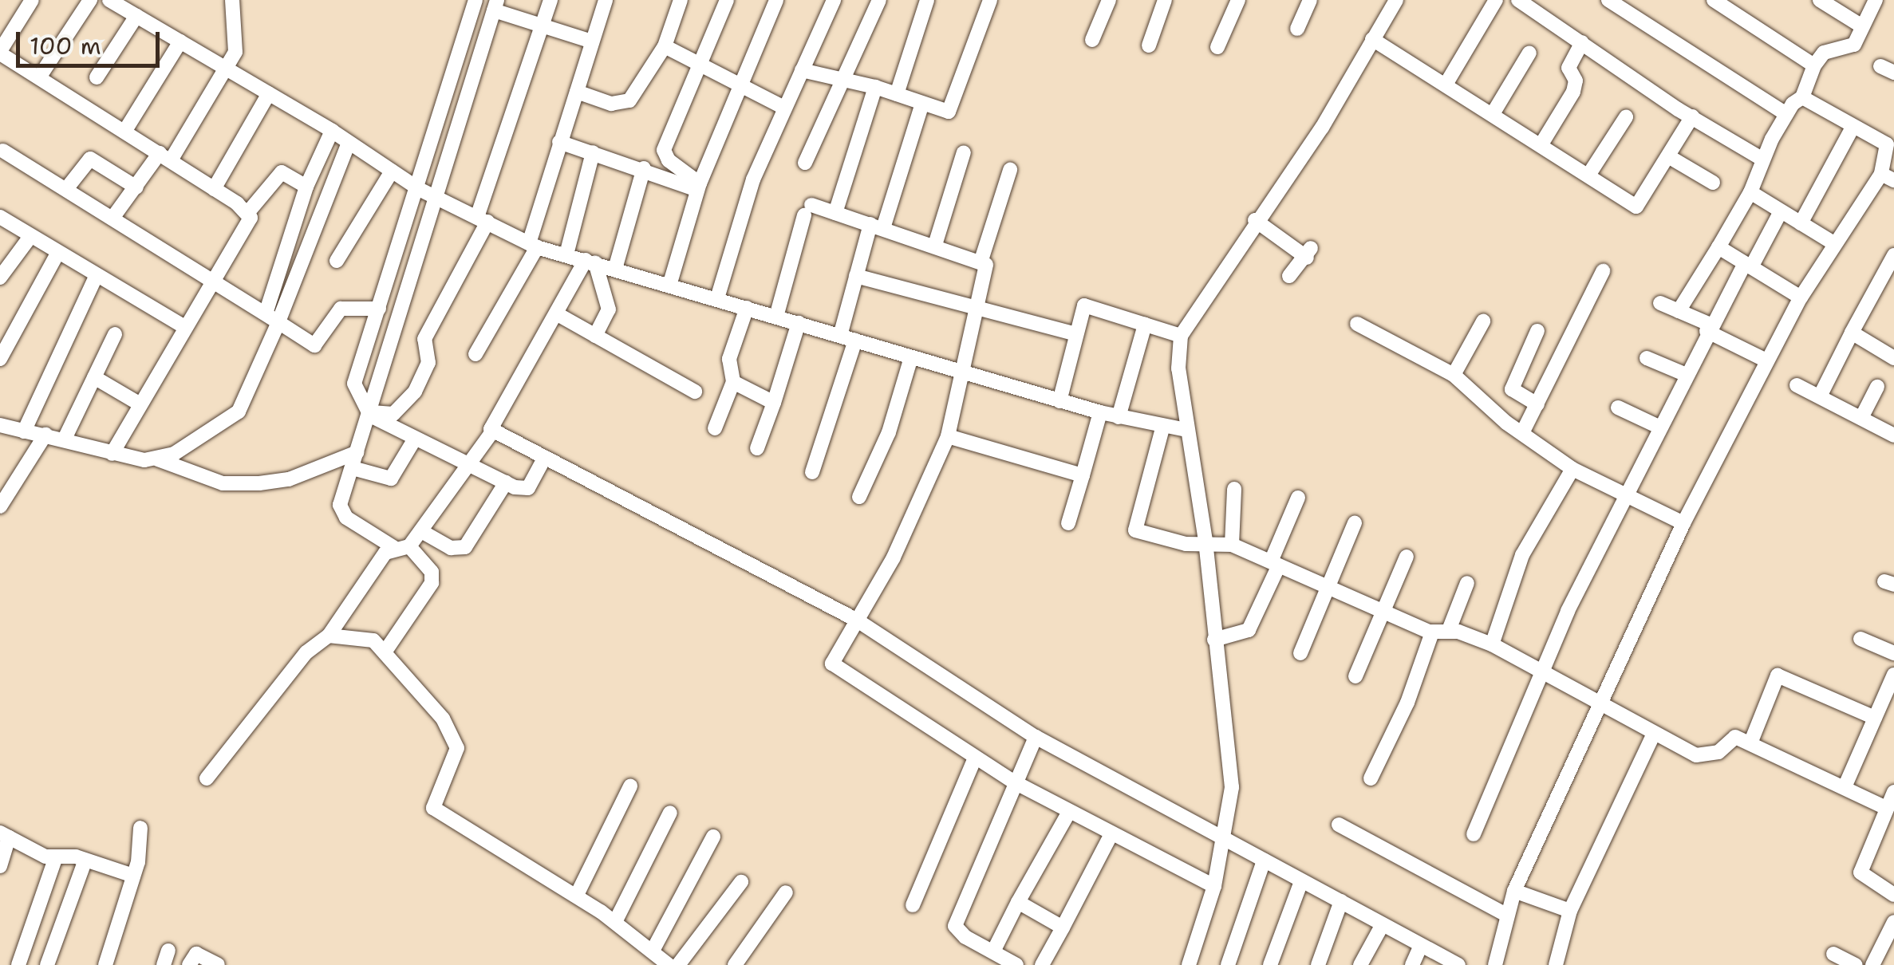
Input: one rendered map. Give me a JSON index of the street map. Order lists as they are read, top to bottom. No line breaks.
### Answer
{"scale_bar":"100 m"}
